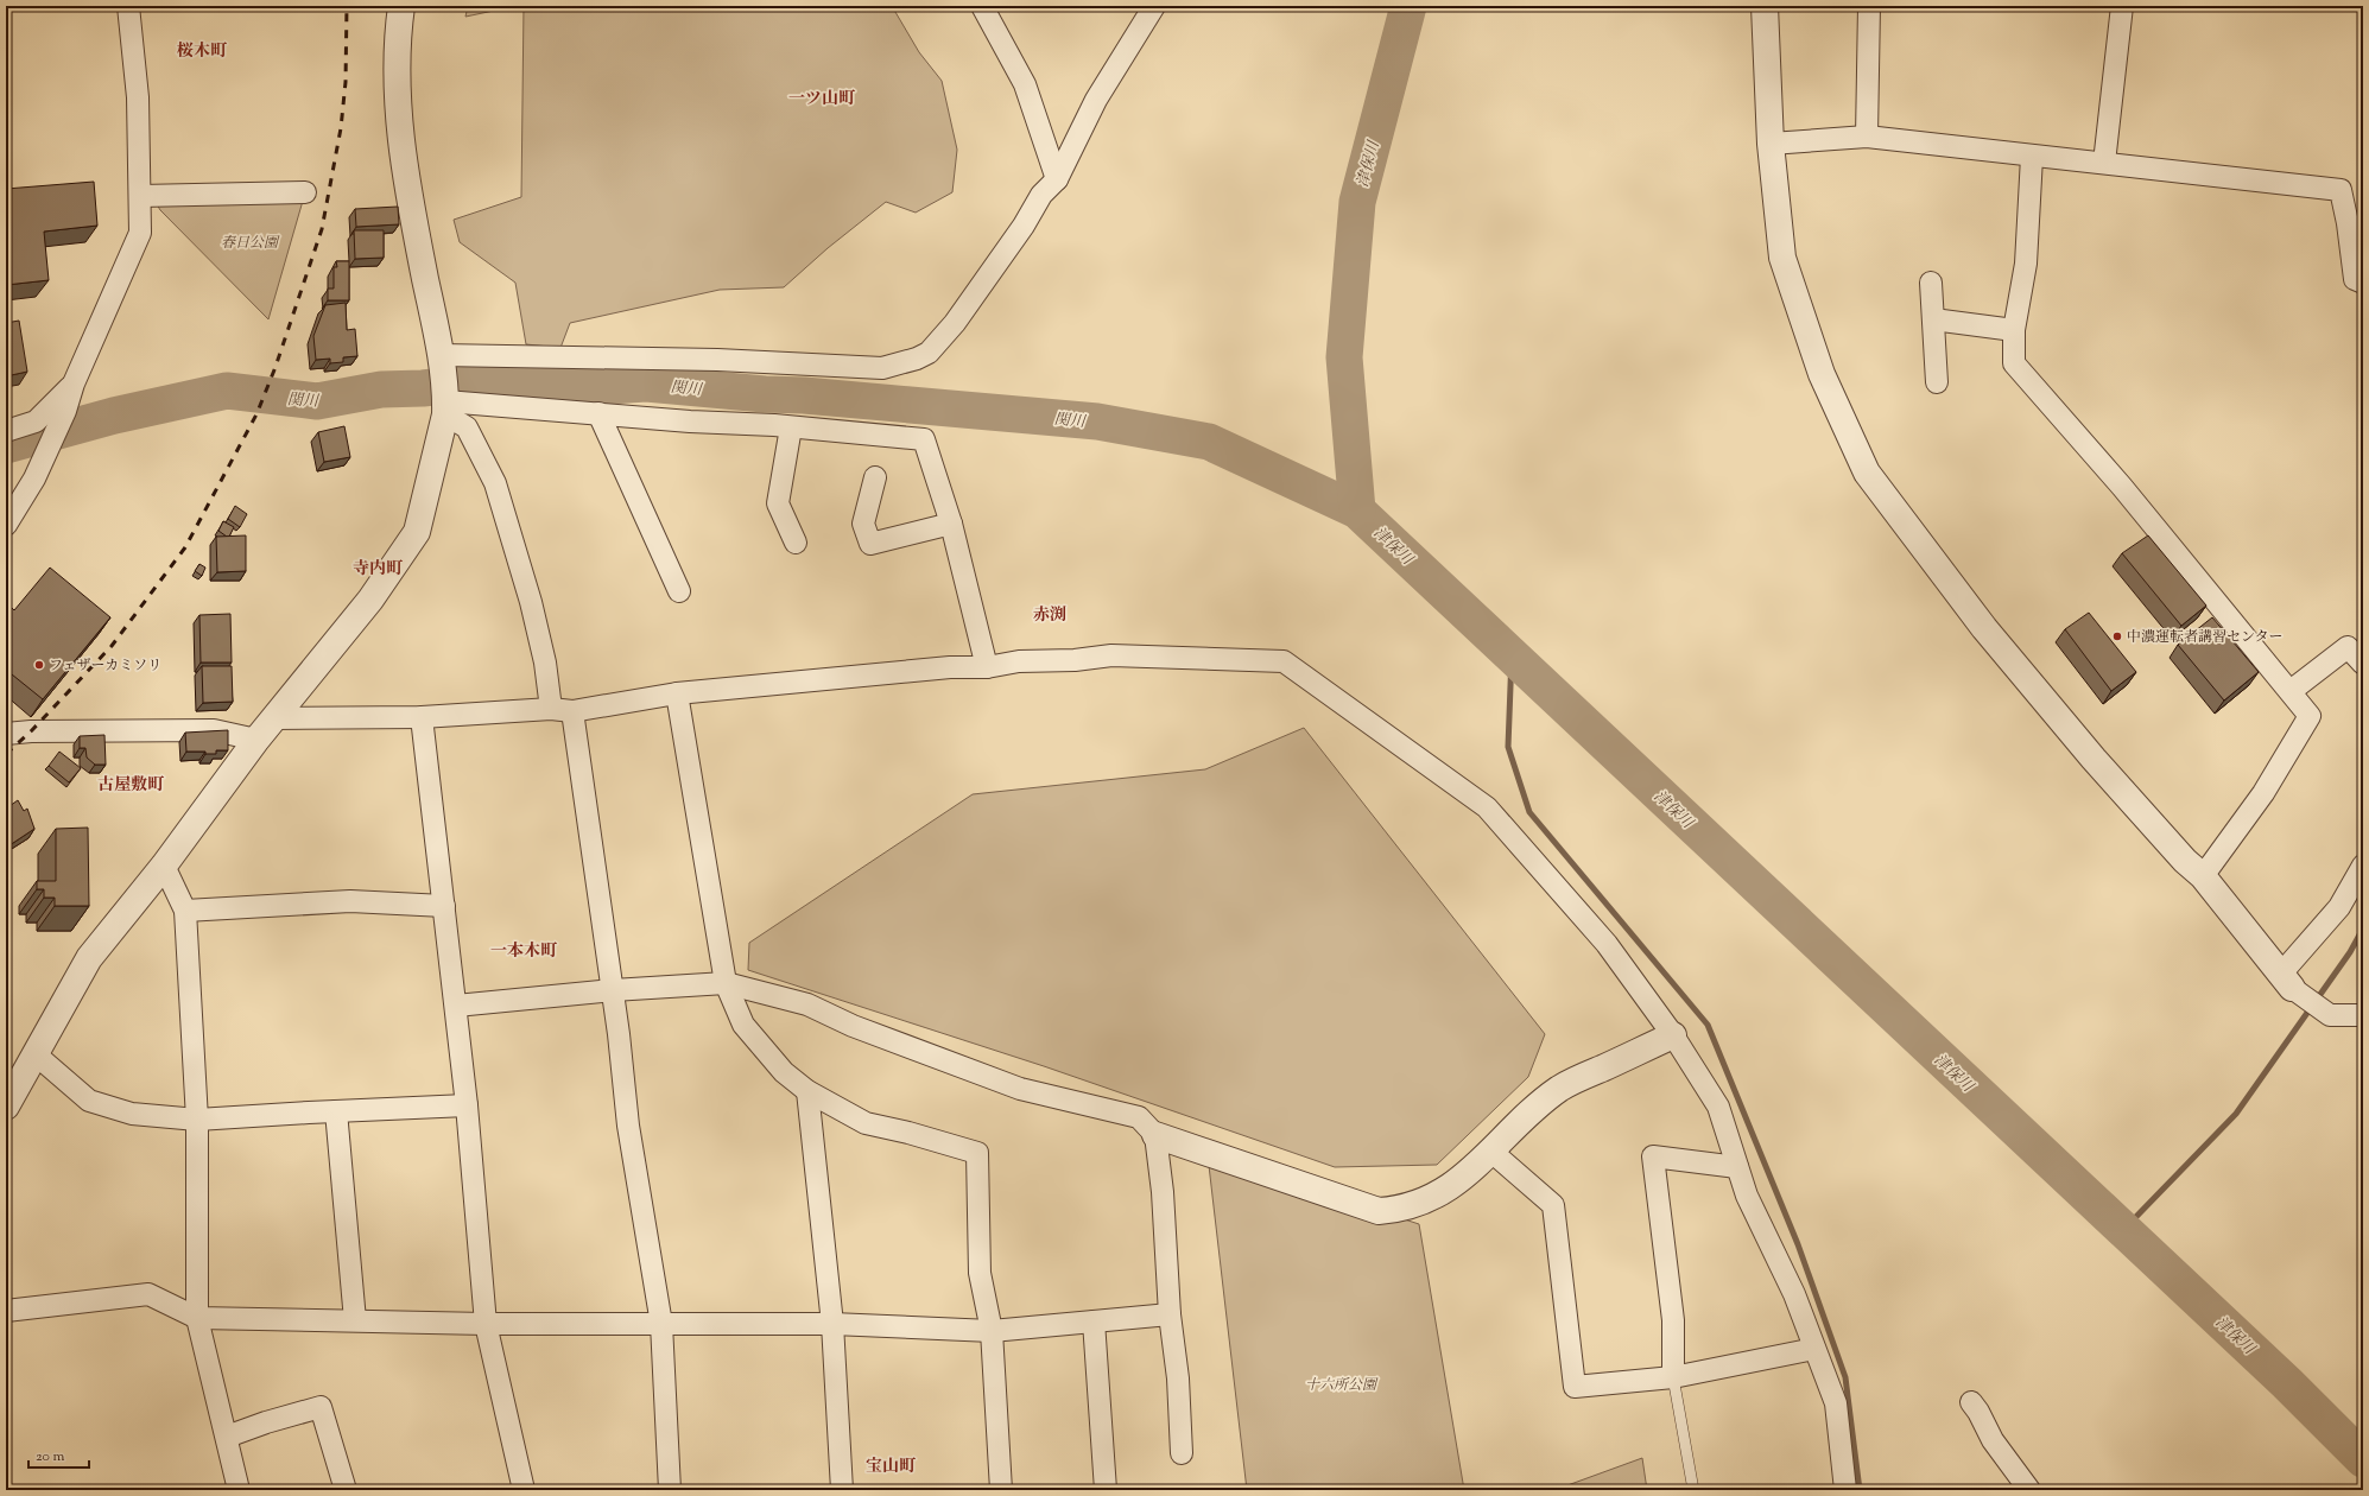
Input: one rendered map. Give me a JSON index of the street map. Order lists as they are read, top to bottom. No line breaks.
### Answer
{"districts":["桜木町","一ツ山町","寺内町","赤渕","古屋敷町","一本木町","宝山町"],"water":["津保川","関川"],"parks":["春日公園","十六所公園"],"places":["中濃運転者講習センター","フェザーカミソリ"],"scale_bar":"20 m"}
